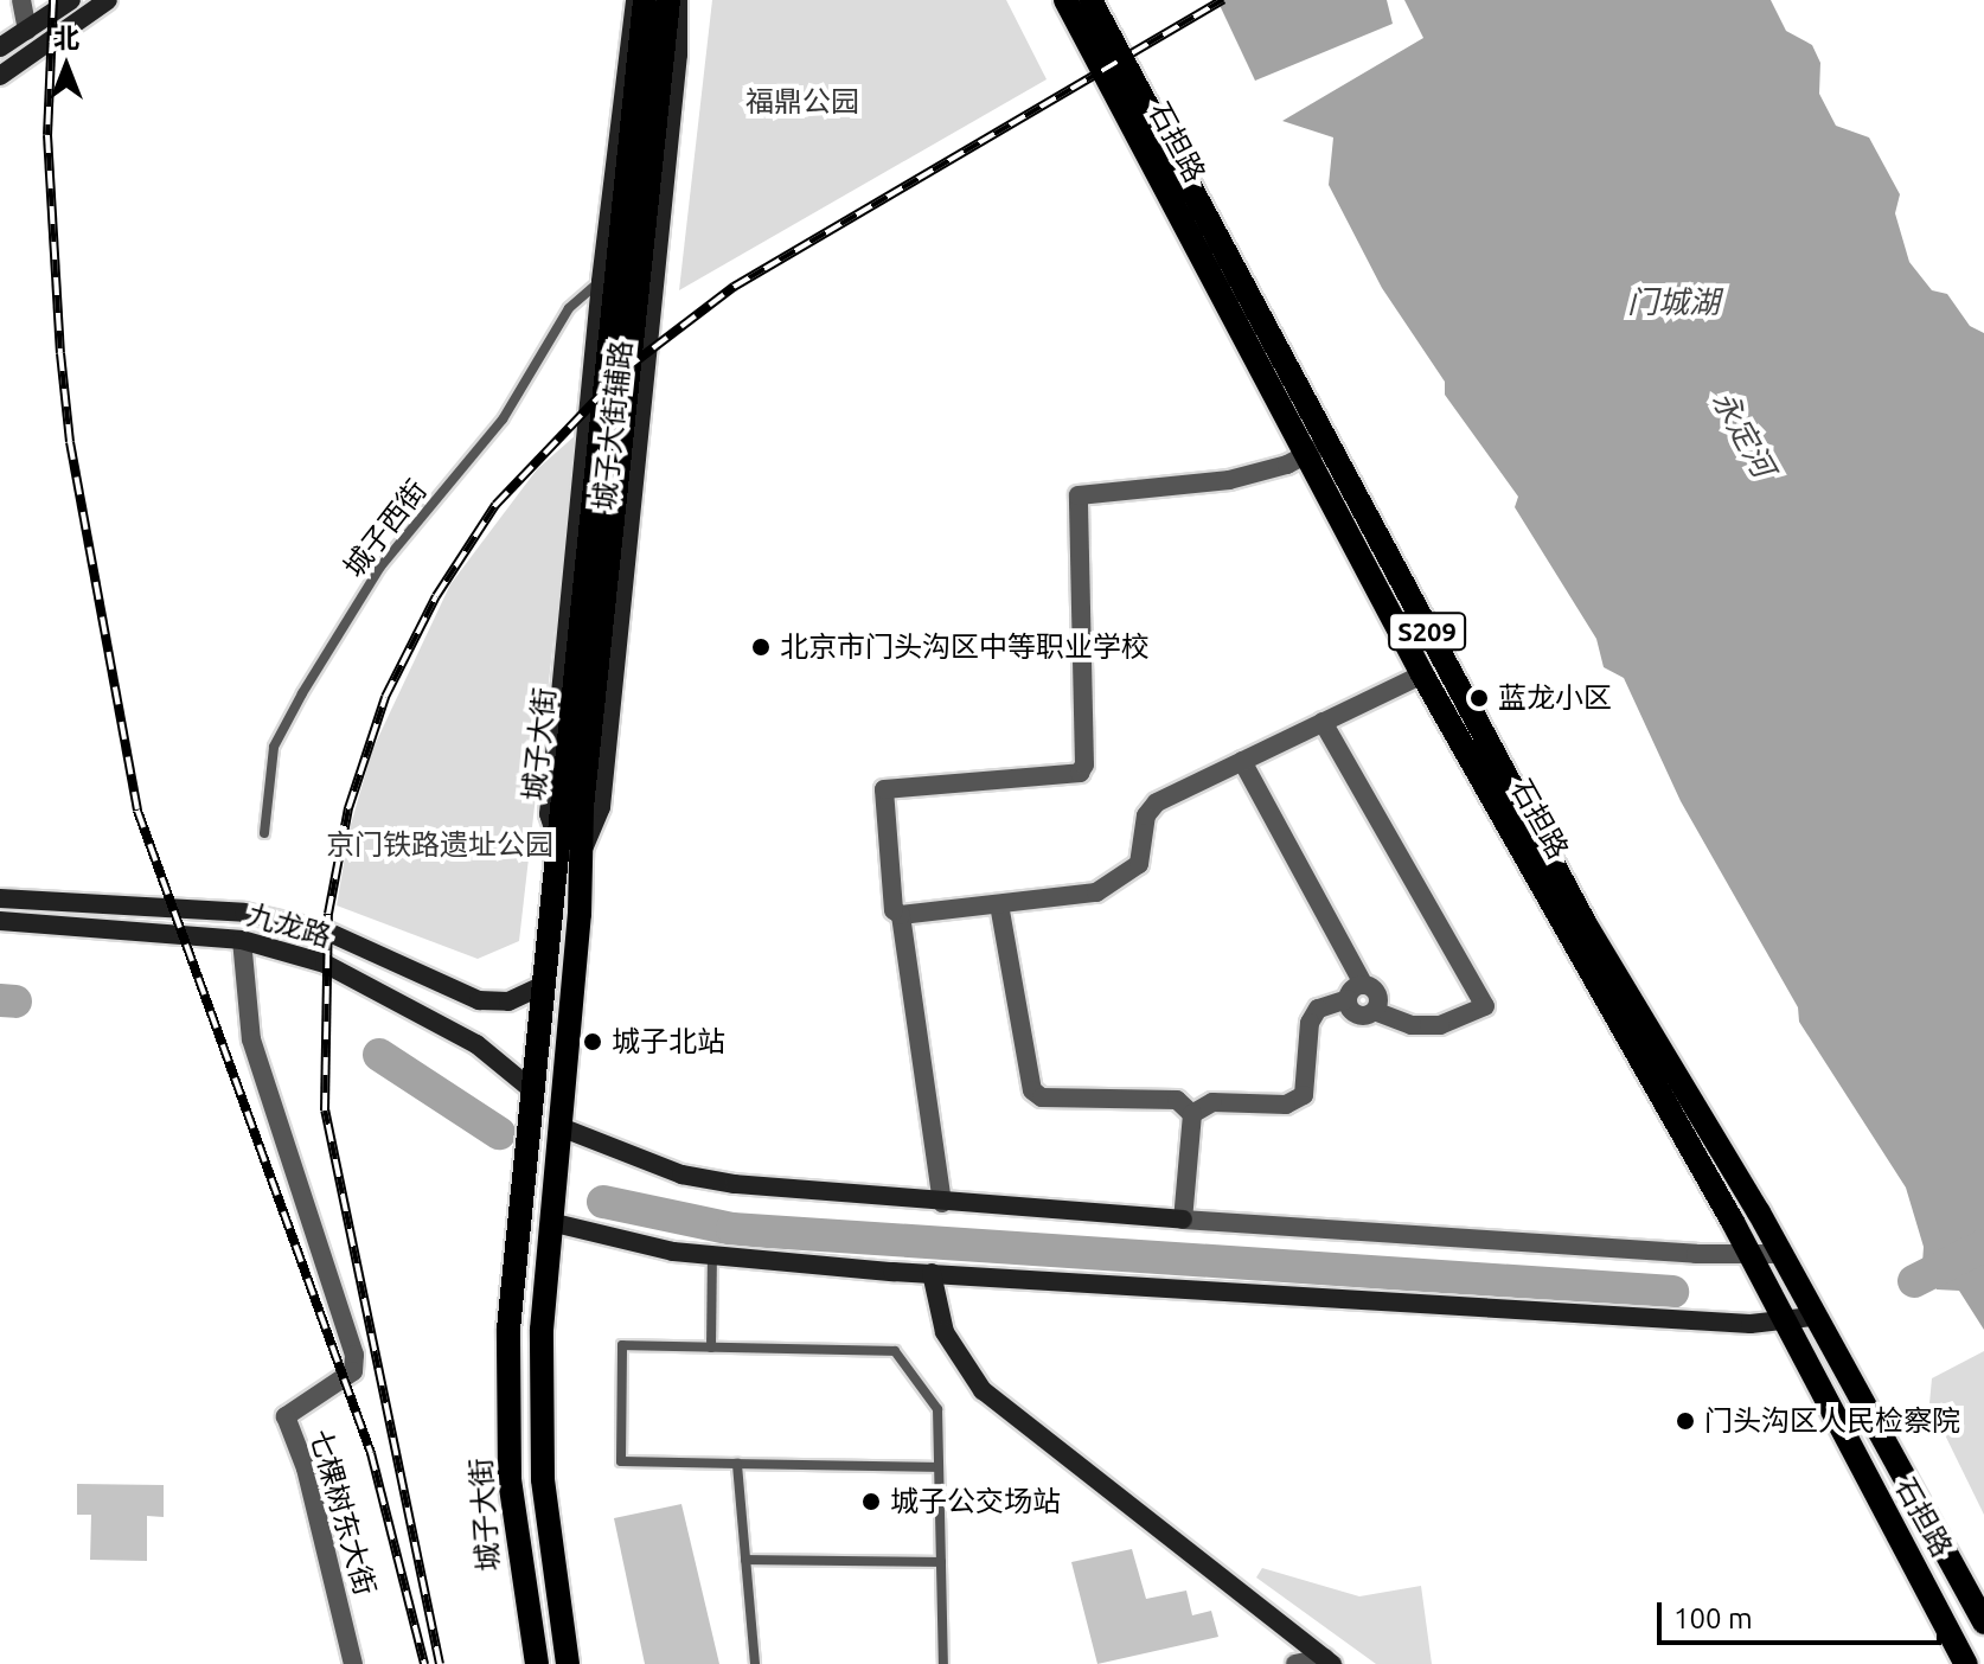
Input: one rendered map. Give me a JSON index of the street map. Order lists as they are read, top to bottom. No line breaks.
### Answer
{"streets":{"main road":["石担路","S209","城子大街"],"street":["城子大街辅路","九龙路","七棵树东大街"],"lane":["城子西街"]},"crossings":[["城子大街辅路","城子西街"],["城子大街辅路","城子大街"],["城子大街","九龙路"],["九龙路","七棵树东大街"]],"water":["门城湖","永定河"],"parks":["福鼎公园","京门铁路遗址公园"],"places":["北京市门头沟区中等职业学校","蓝龙小区","城子北站","门头沟区人民检察院","城子公交场站"],"scale_bar":"100 m","north":"top"}
